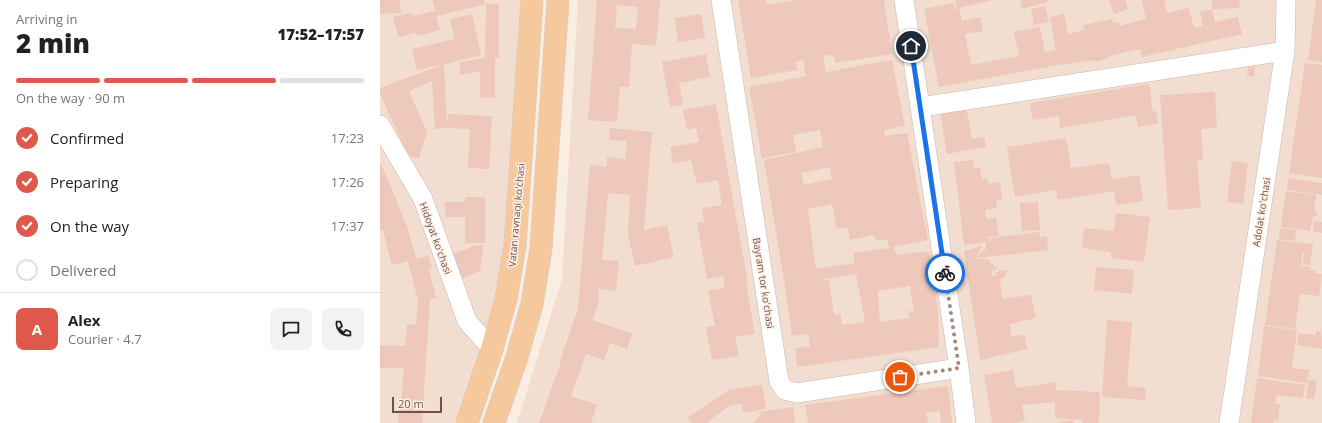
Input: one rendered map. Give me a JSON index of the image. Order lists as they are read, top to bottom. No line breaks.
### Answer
{"streets":{"main road":["Vatan ravnaqi ko'chasi"],"street":["Adolat koʻchasi","Hidoyat ko'chasi","Bayram tor koʻchasi"]},"crossings":[["Vatan ravnaqi ko'chasi","Hidoyat ko'chasi"]],"scale_bar":"20 m","page":{"heading":["2 min","Arriving in","17:52–17:57"],"panel":["Alex","Courier · 4.7"],"bar":"On the way · 90 m","list":[["Confirmed","17:23"],["Preparing","17:26"],["On the way","17:37"],"Delivered"],"round":"A","scale":"20 m"}}
